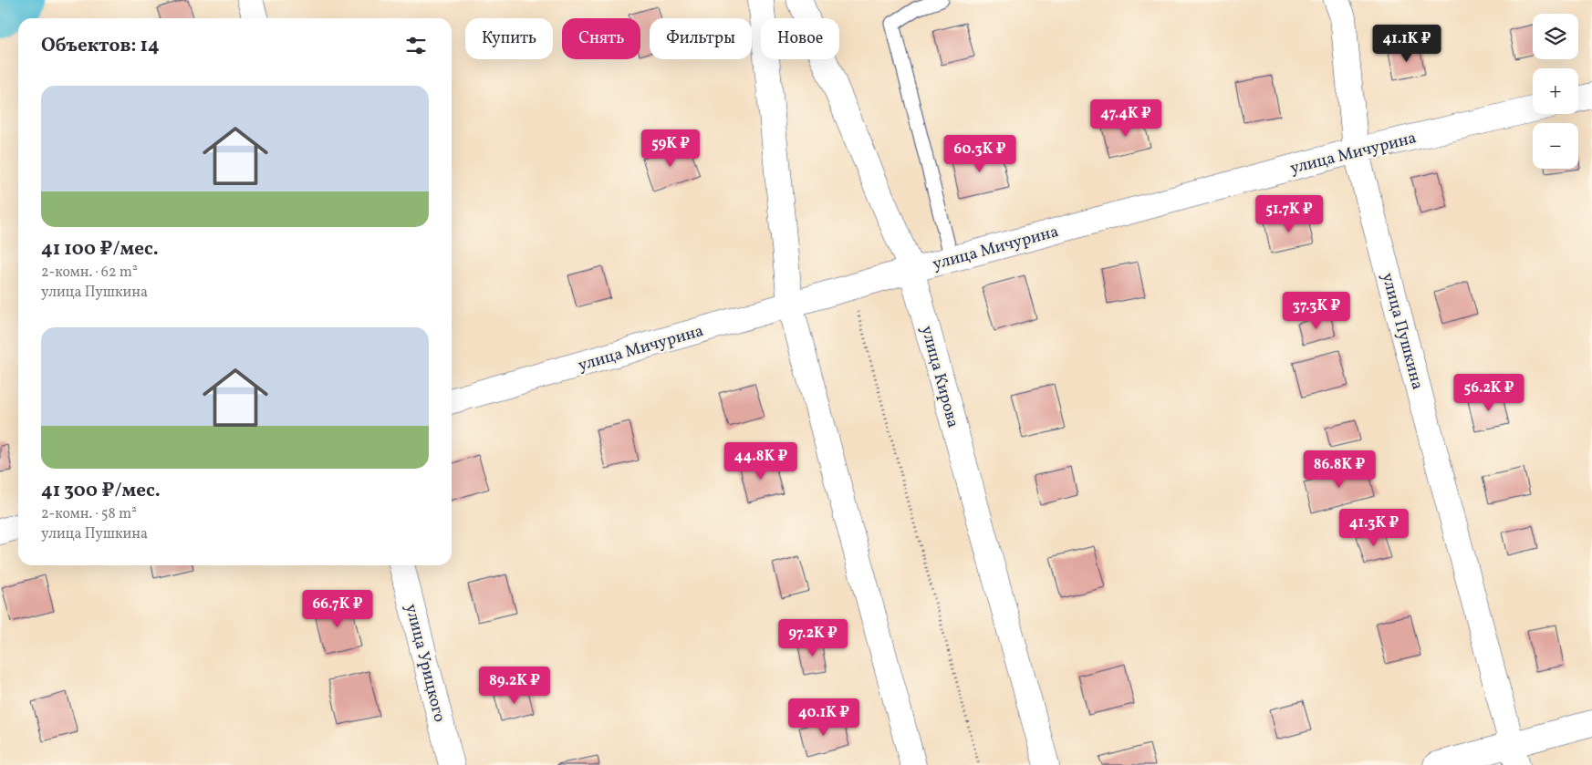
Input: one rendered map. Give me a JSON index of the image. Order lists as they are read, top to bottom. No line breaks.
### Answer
{"streets":{"street":["улица Мичурина","улица Пушкина","улица Кирова","улица Урицкого"]},"crossings":[["улица Мичурина","улица Пушкина"],["улица Мичурина","улица Кирова"]],"page":{"map_buttons":["+","−"],"chip":["Купить","Снять","Фильтры","Новое"],"heading":"Объектов: 14","price":["41.1K ₽","47.4K ₽","59K ₽","60.3K ₽","51.7K ₽","37.3K ₽","56.2K ₽","44.8K ₽","86.8K ₽","41.3K ₽","66.7K ₽","97.2K ₽","89.2K ₽","40.1K ₽"],"list":[{"name":"41 100 ₽/мес.","note":"2-комн. · 62 m² · улица Пушкина"},{"name":"41 300 ₽/мес.","note":"2-комн. · 58 m² · улица Пушкина"}]}}
